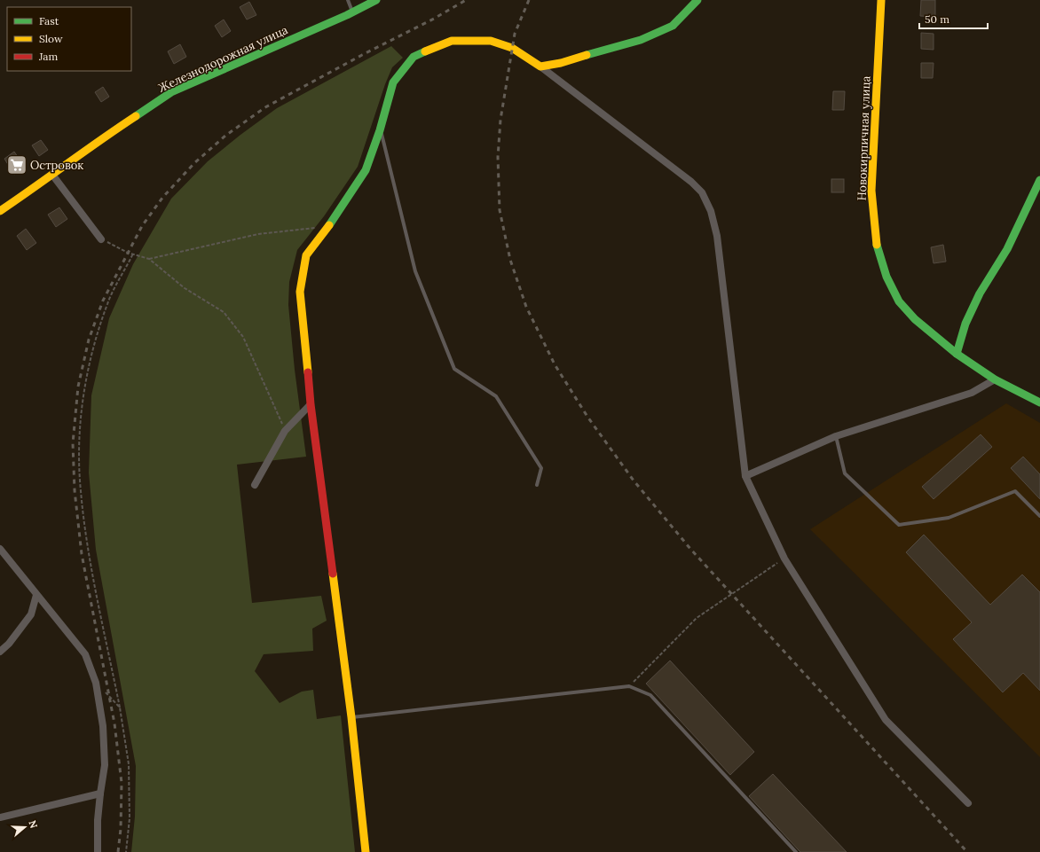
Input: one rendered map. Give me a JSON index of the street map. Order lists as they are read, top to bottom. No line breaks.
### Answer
{"streets":{"street":["Железнодорожная улица","Новокирпичная улица"]},"places":{"supermarket":["Островок"]},"legend":["Fast","Slow","Jam"],"scale_bar":"50 m","north":"right"}
